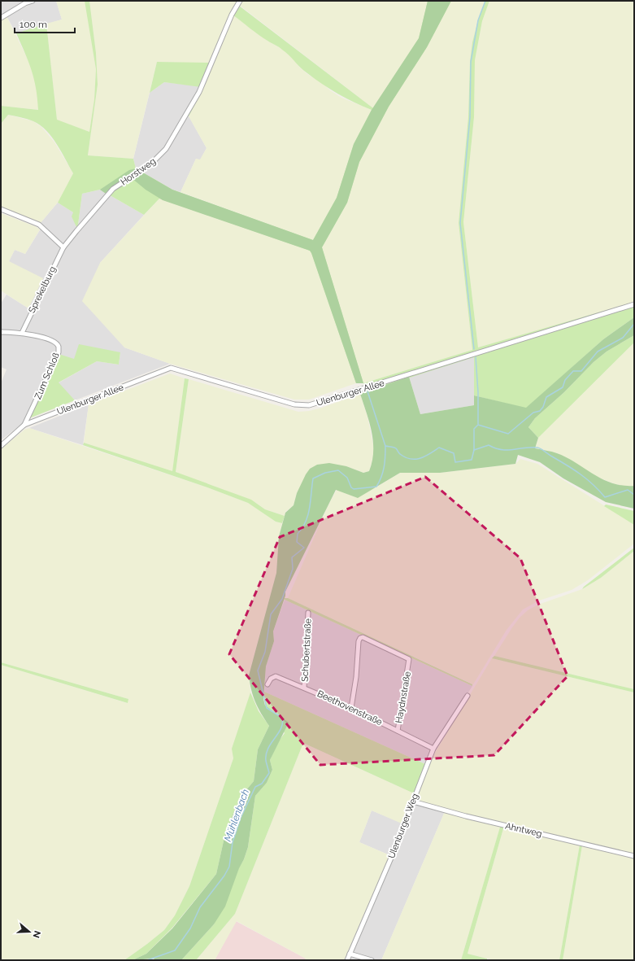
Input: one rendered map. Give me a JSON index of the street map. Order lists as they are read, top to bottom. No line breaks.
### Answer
{"streets":{"street":["Horstweg","Sprekelburg","Zum Schloß","Ulenburger Allee","Schubertstraße","Haydnstraße","Beethovenstraße","Ulenburger Weg","Ahntweg"]},"crossings":[["Horstweg","Sprekelburg"],["Sprekelburg","Zum Schloß"],["Zum Schloß","Ulenburger Allee"],["Schubertstraße","Beethovenstraße"],["Haydnstraße","Beethovenstraße"],["Beethovenstraße","Ulenburger Weg"],["Ulenburger Weg","Ahntweg"]],"water":["Mühlenbach"],"scale_bar":"100 m","north":"right"}
